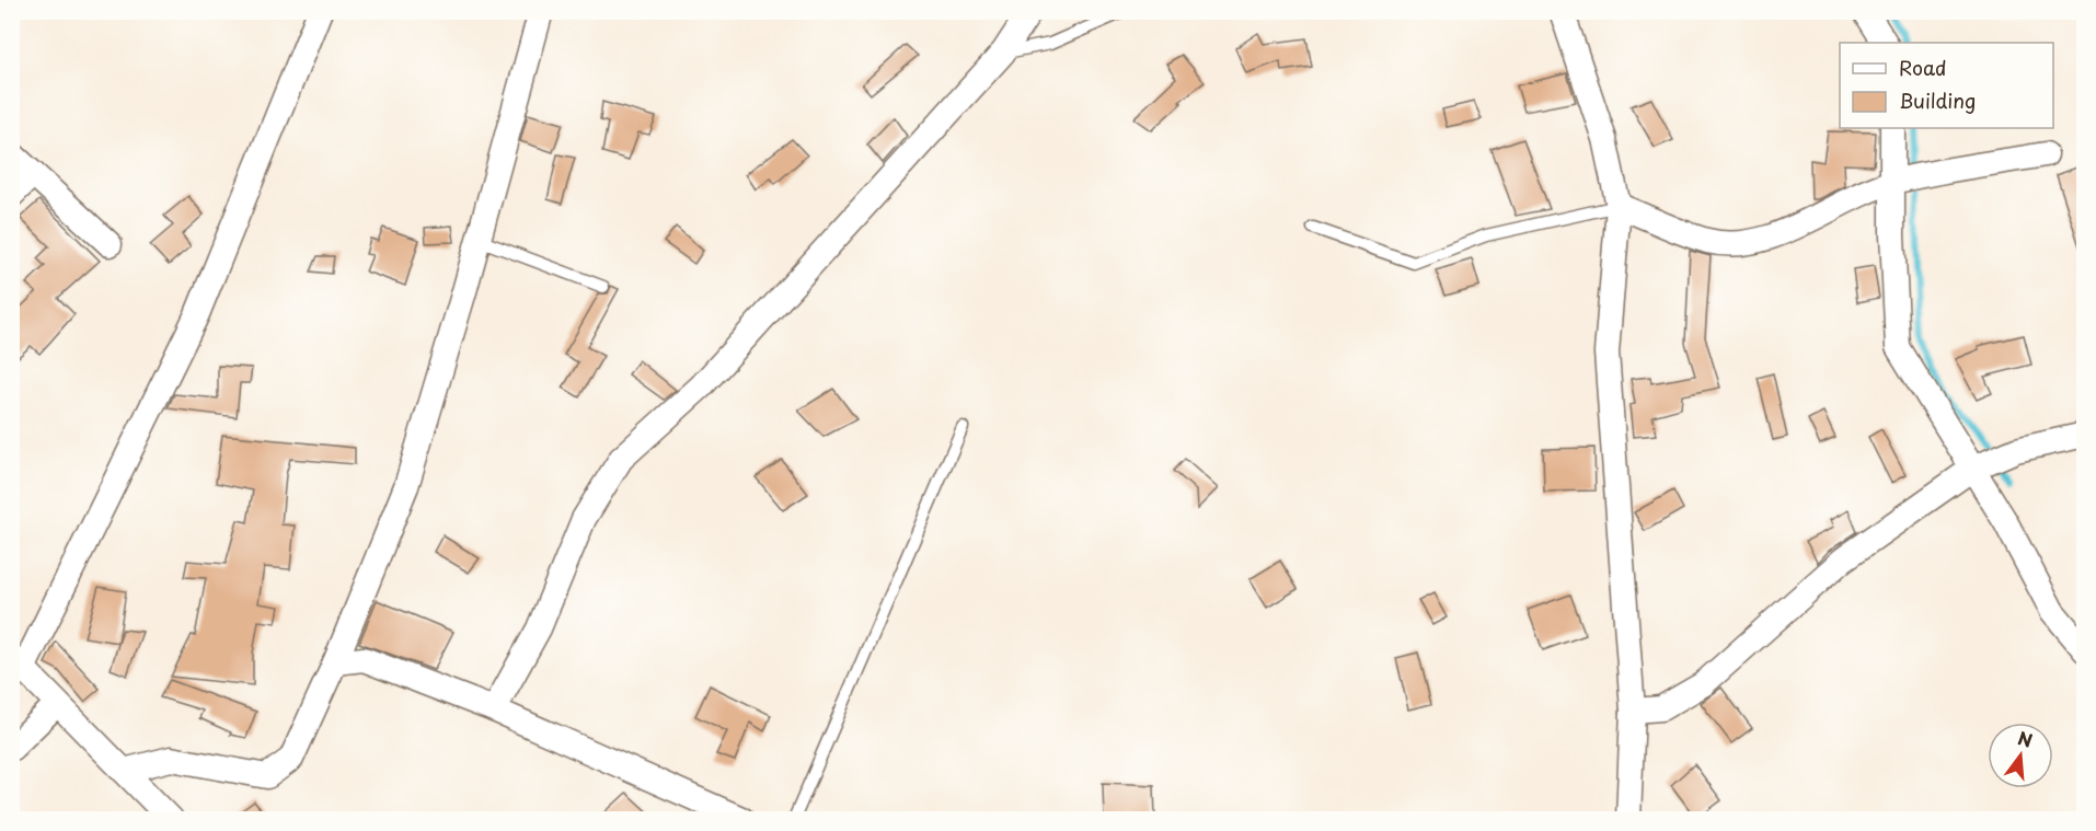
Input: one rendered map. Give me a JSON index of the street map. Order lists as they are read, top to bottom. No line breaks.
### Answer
{"legend":["Road","Building"],"north":"top"}
